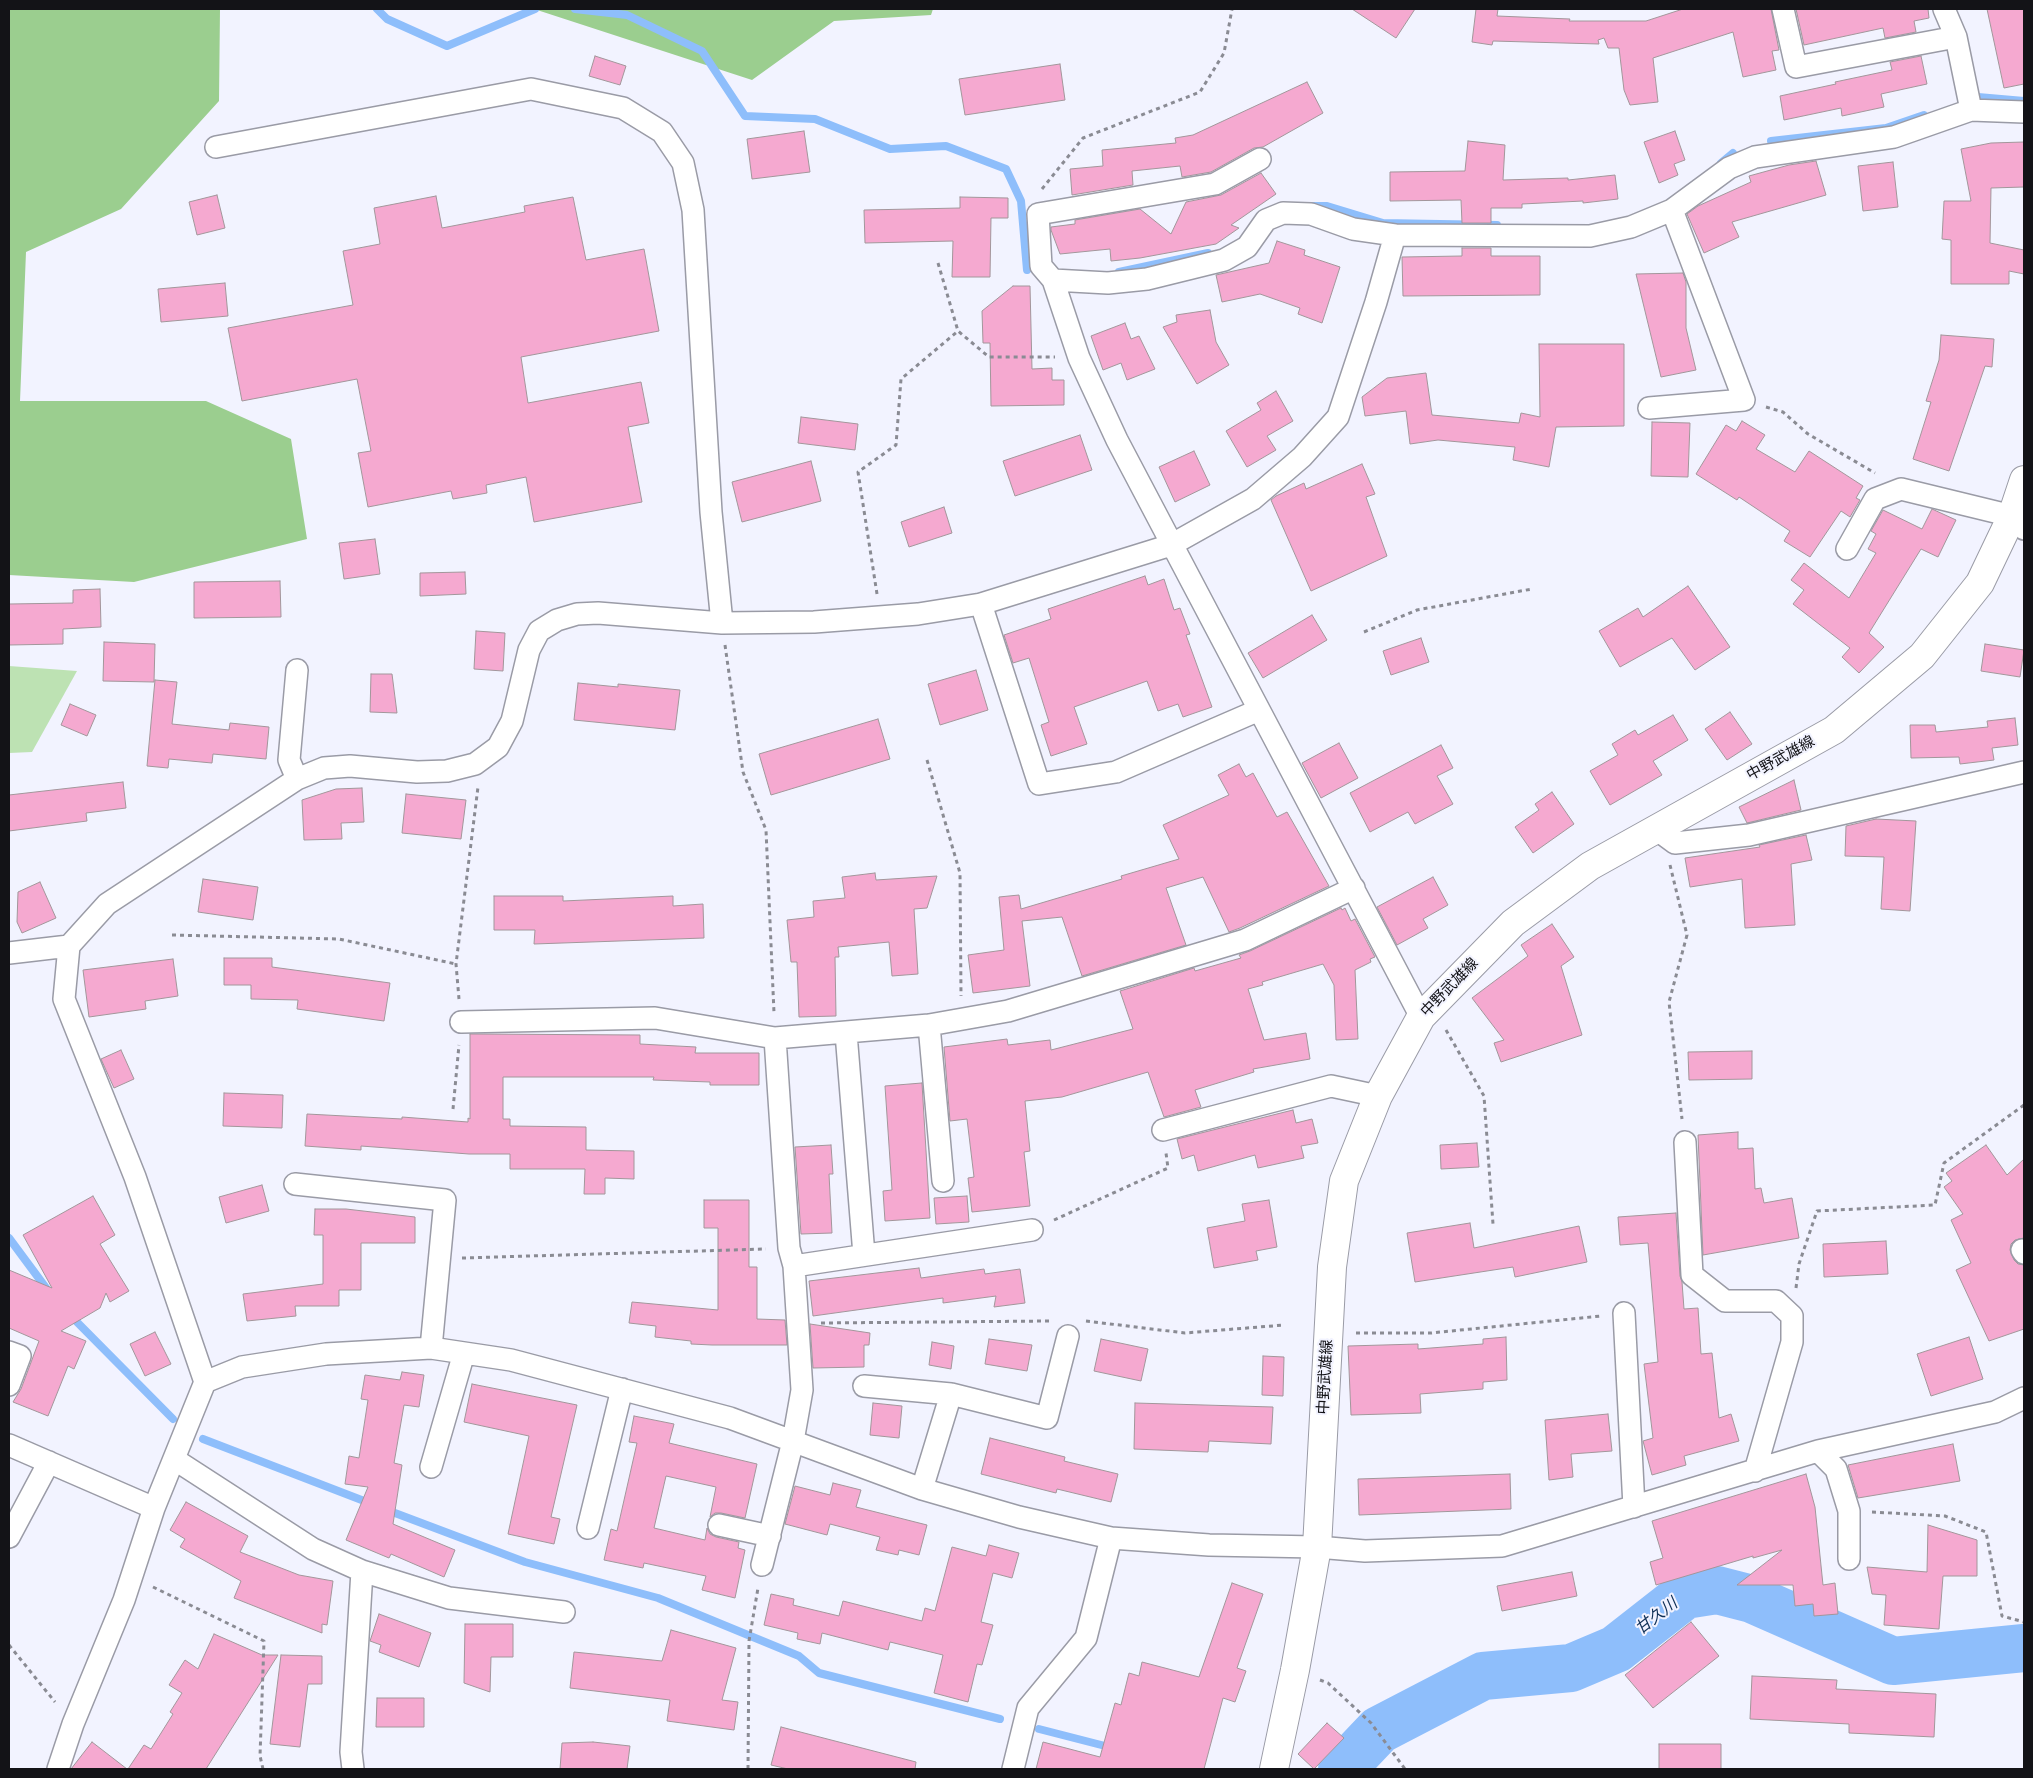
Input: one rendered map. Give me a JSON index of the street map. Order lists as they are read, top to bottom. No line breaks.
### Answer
{"streets":{"main road":["中野武雄線"]},"water":["甘久川"]}
